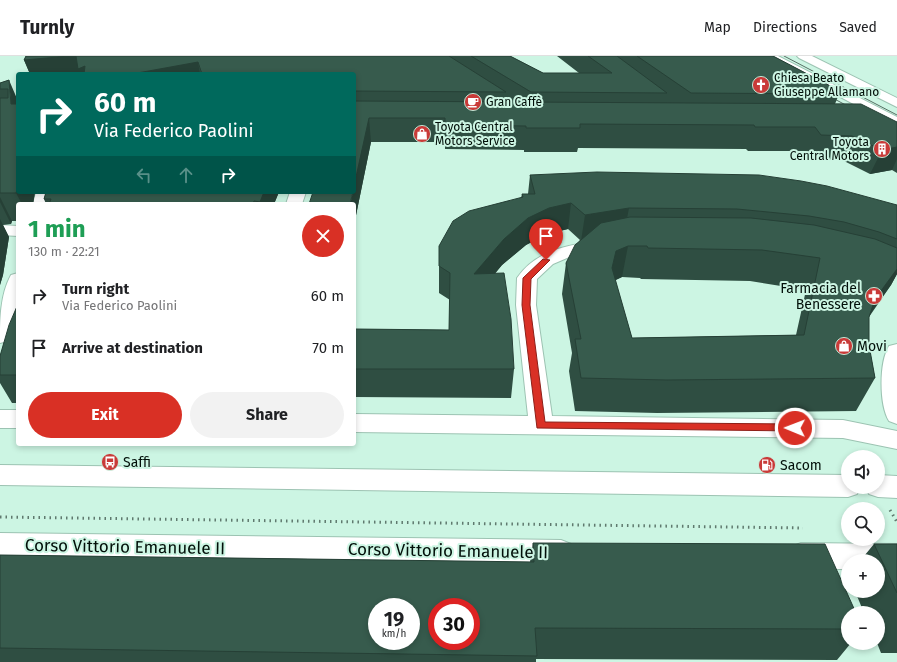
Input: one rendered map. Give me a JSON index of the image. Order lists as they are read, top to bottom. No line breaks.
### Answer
{"streets":{"street":["Corso Vittorio Emanuele II"]},"places":{"church":["Chiesa Beato Giuseppe Allamano"],"cafe":["Gran Caffè"],"shop":["Toyota Central Motors Service","Movi"],"building":["Toyota Central Motors"],"pharmacy":["Farmacia del Benessere"],"bus stop":["Saffi"],"fuel station":["Sacom"]},"page":{"header":"Turnly","nav":["Map","Directions","Saved"],"turn":["60 m","Via Federico Paolini"],"heading":["1 min","130 m · 22:21"],"list":[{"name":"Turn right","note":"Via Federico Paolini","value":"60 m"},{"name":"Arrive at destination","value":"70 m"}],"buttons":["Exit","Share"],"map_buttons":["+","−"],"speed":"19 km/h","limit":"30"}}
